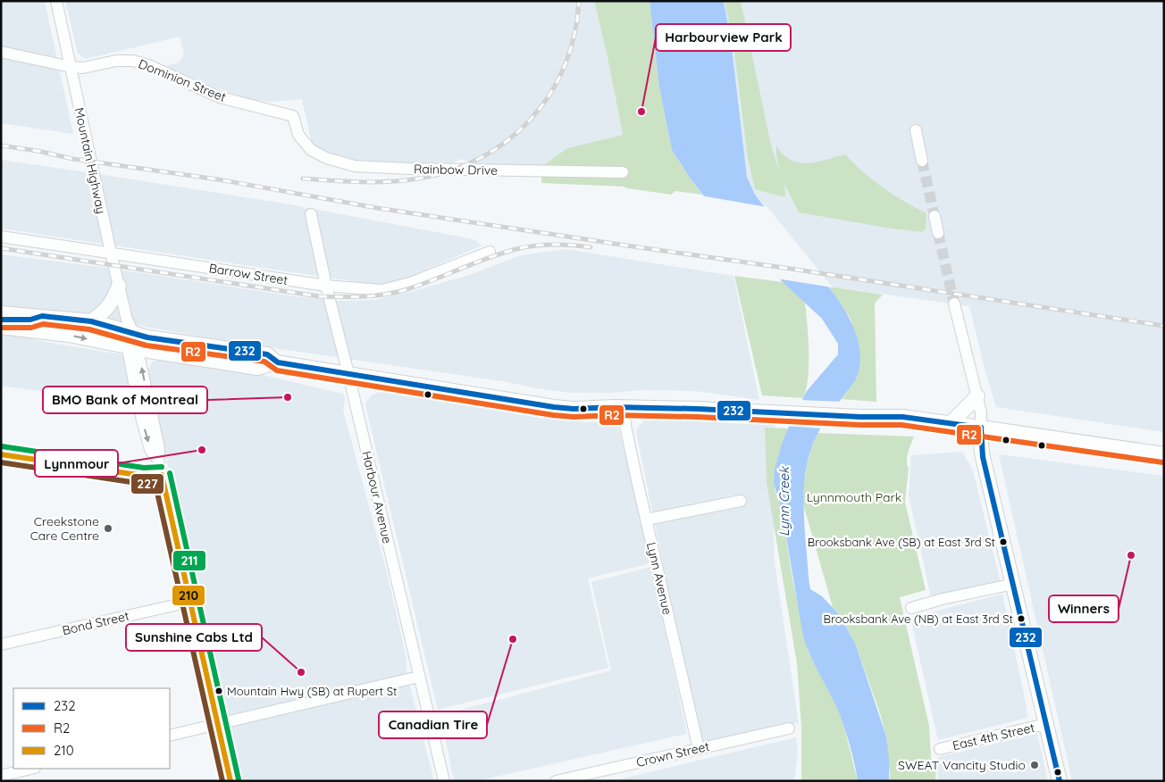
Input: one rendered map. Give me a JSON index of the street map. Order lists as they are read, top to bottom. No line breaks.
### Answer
{"streets":{"street":["Dominion Street","Mountain Highway","Rainbow Drive","Barrow Street","Harbour Avenue","Lynn Avenue","Bond Street","East 4th Street","Crown Street"]},"crossings":[["Dominion Street","Mountain Highway"],["Dominion Street","Rainbow Drive"],["Mountain Highway","Barrow Street"],["Mountain Highway","Bond Street"],["Barrow Street","Harbour Avenue"],["Lynn Avenue","Crown Street"]],"water":["Lynn Creek"],"parks":["Lynnmouth Park"],"places":["Harbourview Park","BMO Bank of Montreal","Lynnmour","Creekstone Care Centre","Brooksbank Ave (SB) at East 3rd St","Winners","Brooksbank Ave (NB) at East 3rd St","Canadian Tire","Sunshine Cabs Ltd","Mountain Hwy (SB) at Rupert St","SWEAT Vancity Studio"],"lines":["transit line 232","transit line R2","transit line 211","transit line 210","transit line 227"],"legend":["232","R2","210"]}
